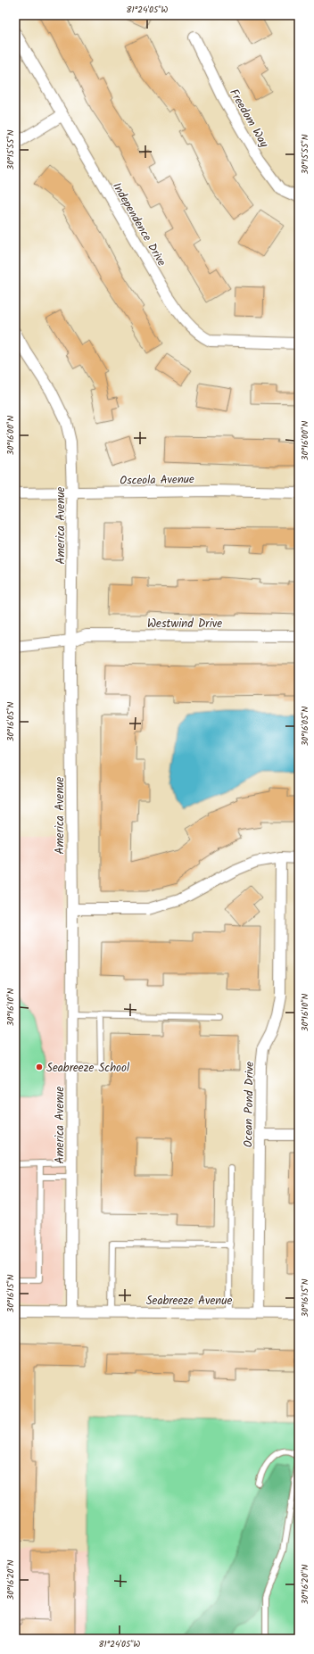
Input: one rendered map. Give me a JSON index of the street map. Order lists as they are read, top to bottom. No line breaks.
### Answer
{"streets":{"street":["Freedom Way","Independence Drive","Osceola Avenue","America Avenue","Westwind Drive","Ocean Pond Drive","Seabreeze Avenue"]},"crossings":[["Osceola Avenue","America Avenue"],["America Avenue","Westwind Drive"],["America Avenue","Seabreeze Avenue"],["Ocean Pond Drive","Seabreeze Avenue"]],"places":["Seabreeze School"],"coordinates":["81°24'05\"W","30°15'55\"N","30°16'00\"N","30°16'05\"N","30°16'10\"N","30°16'15\"N","30°16'20\"N"]}
